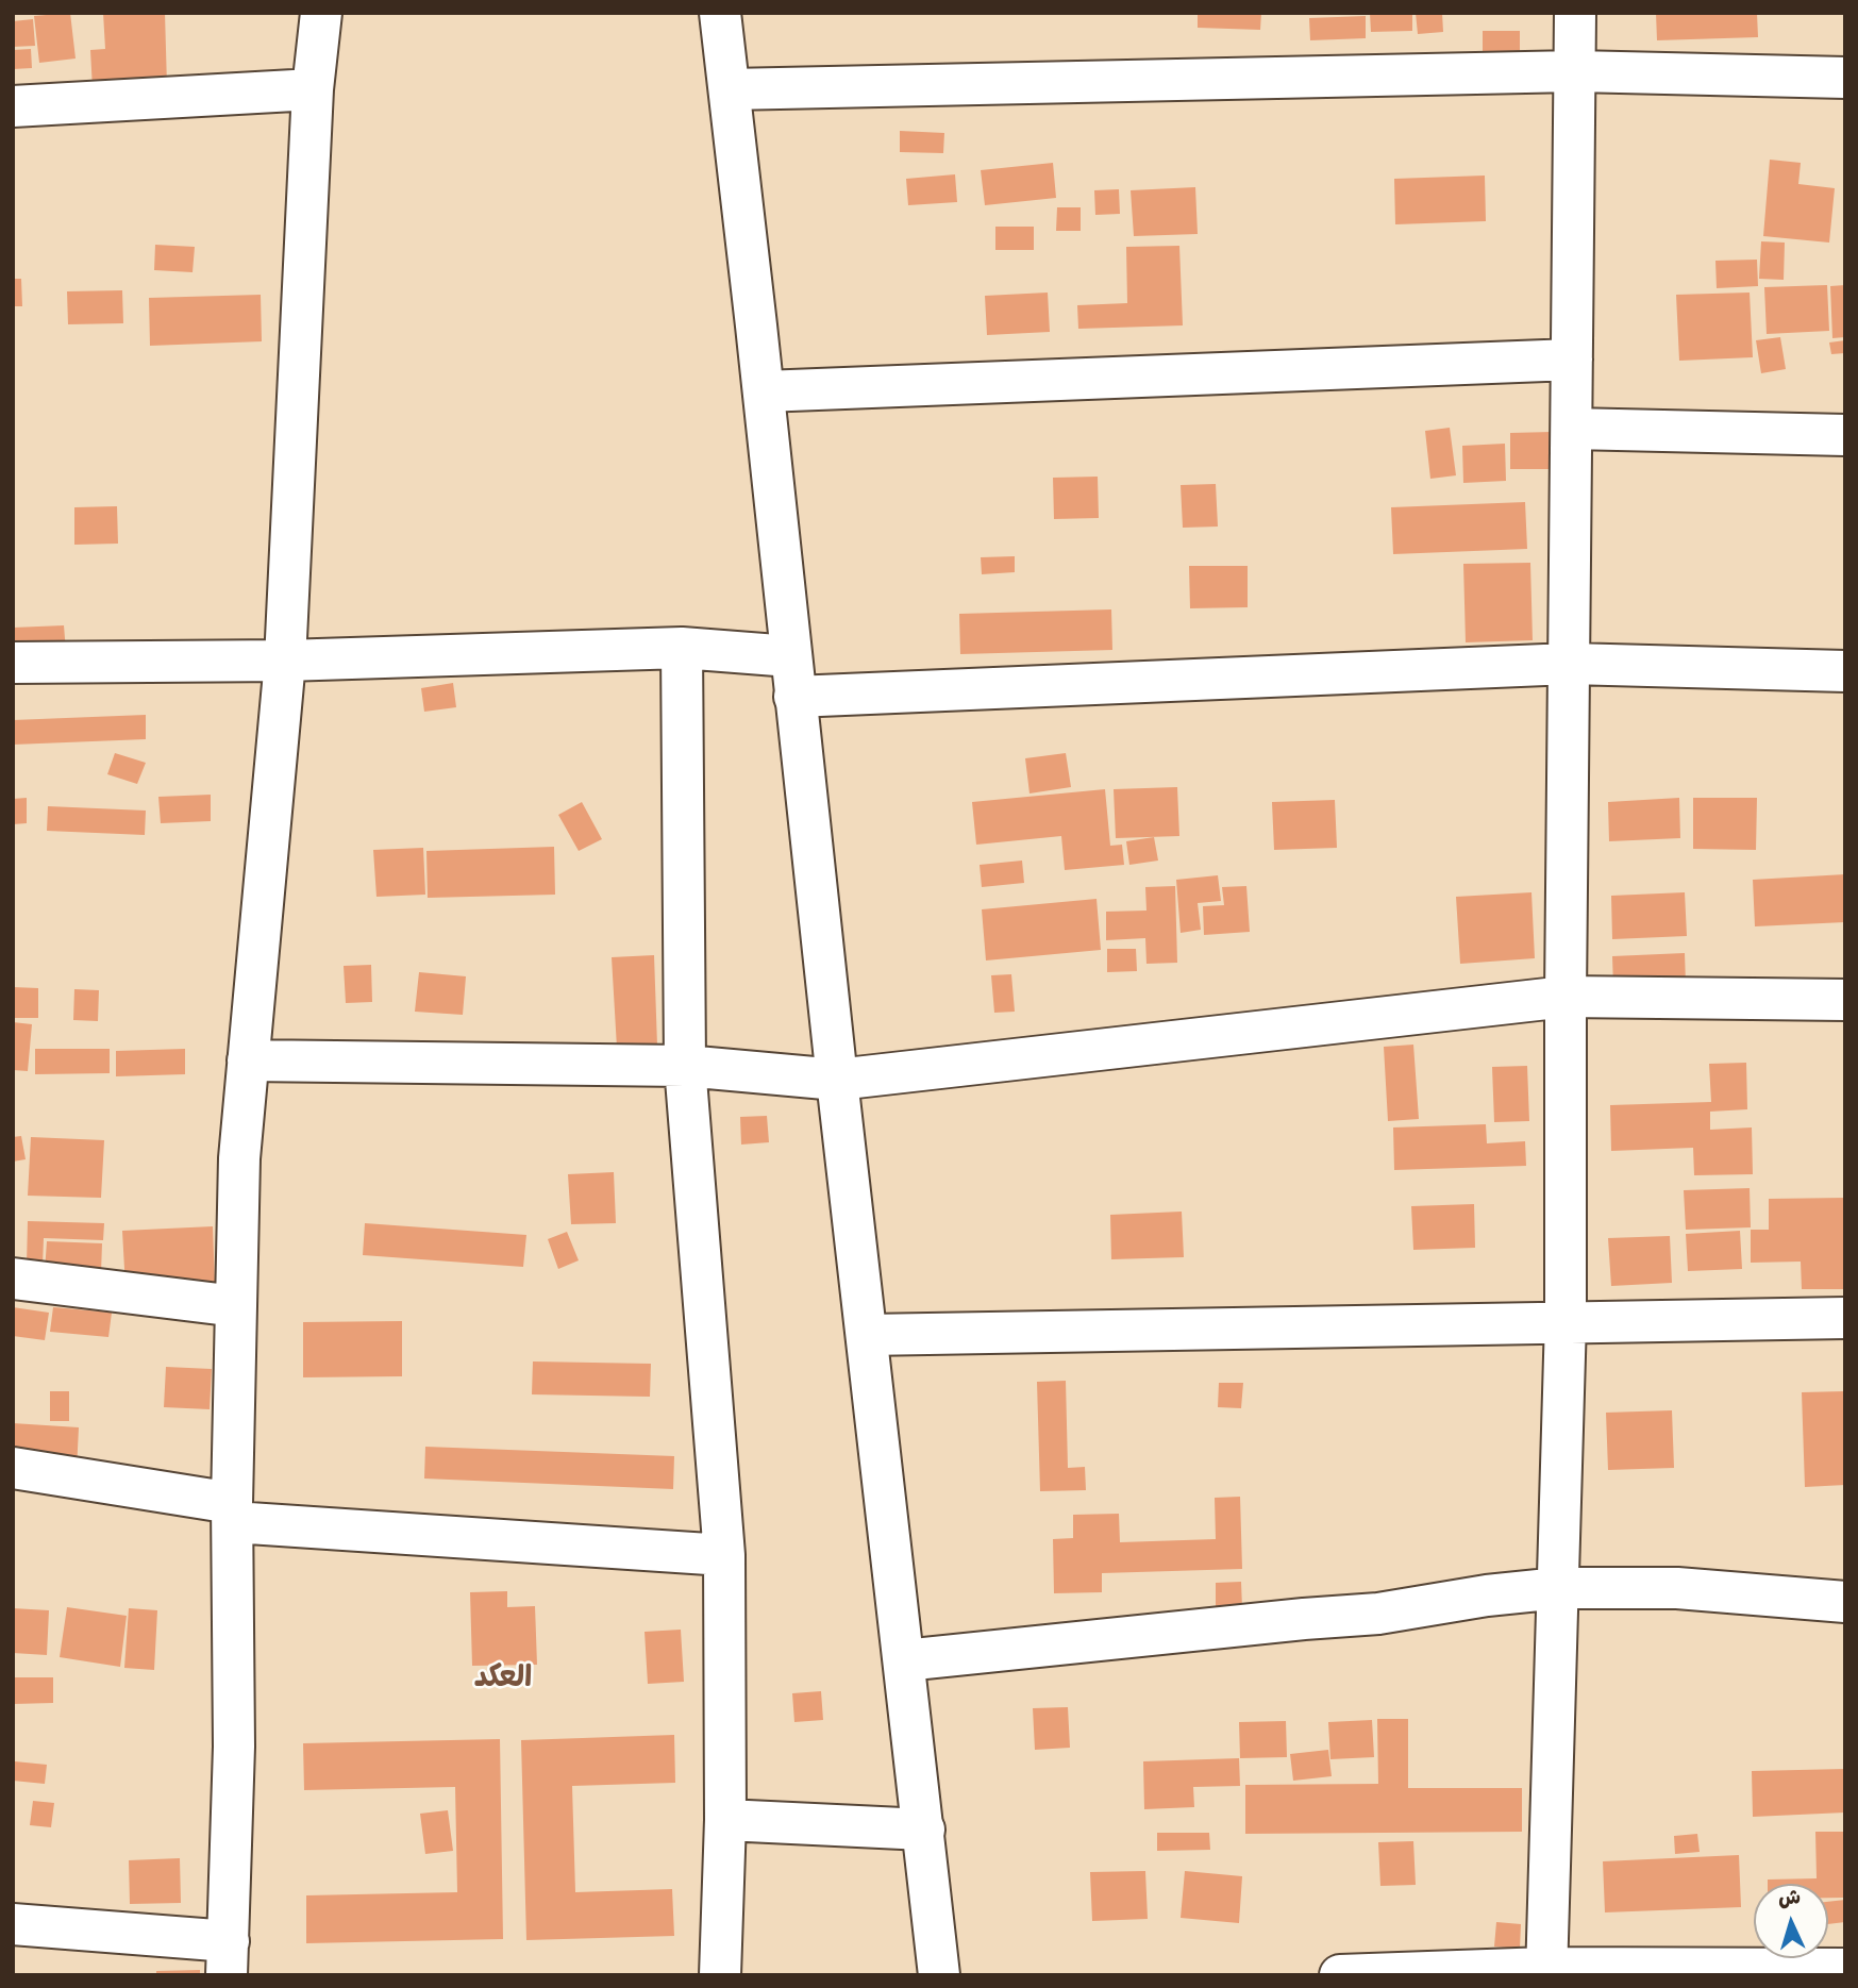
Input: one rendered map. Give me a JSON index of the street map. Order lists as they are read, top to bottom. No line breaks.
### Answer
{"districts":["العكد"],"north":"top"}
